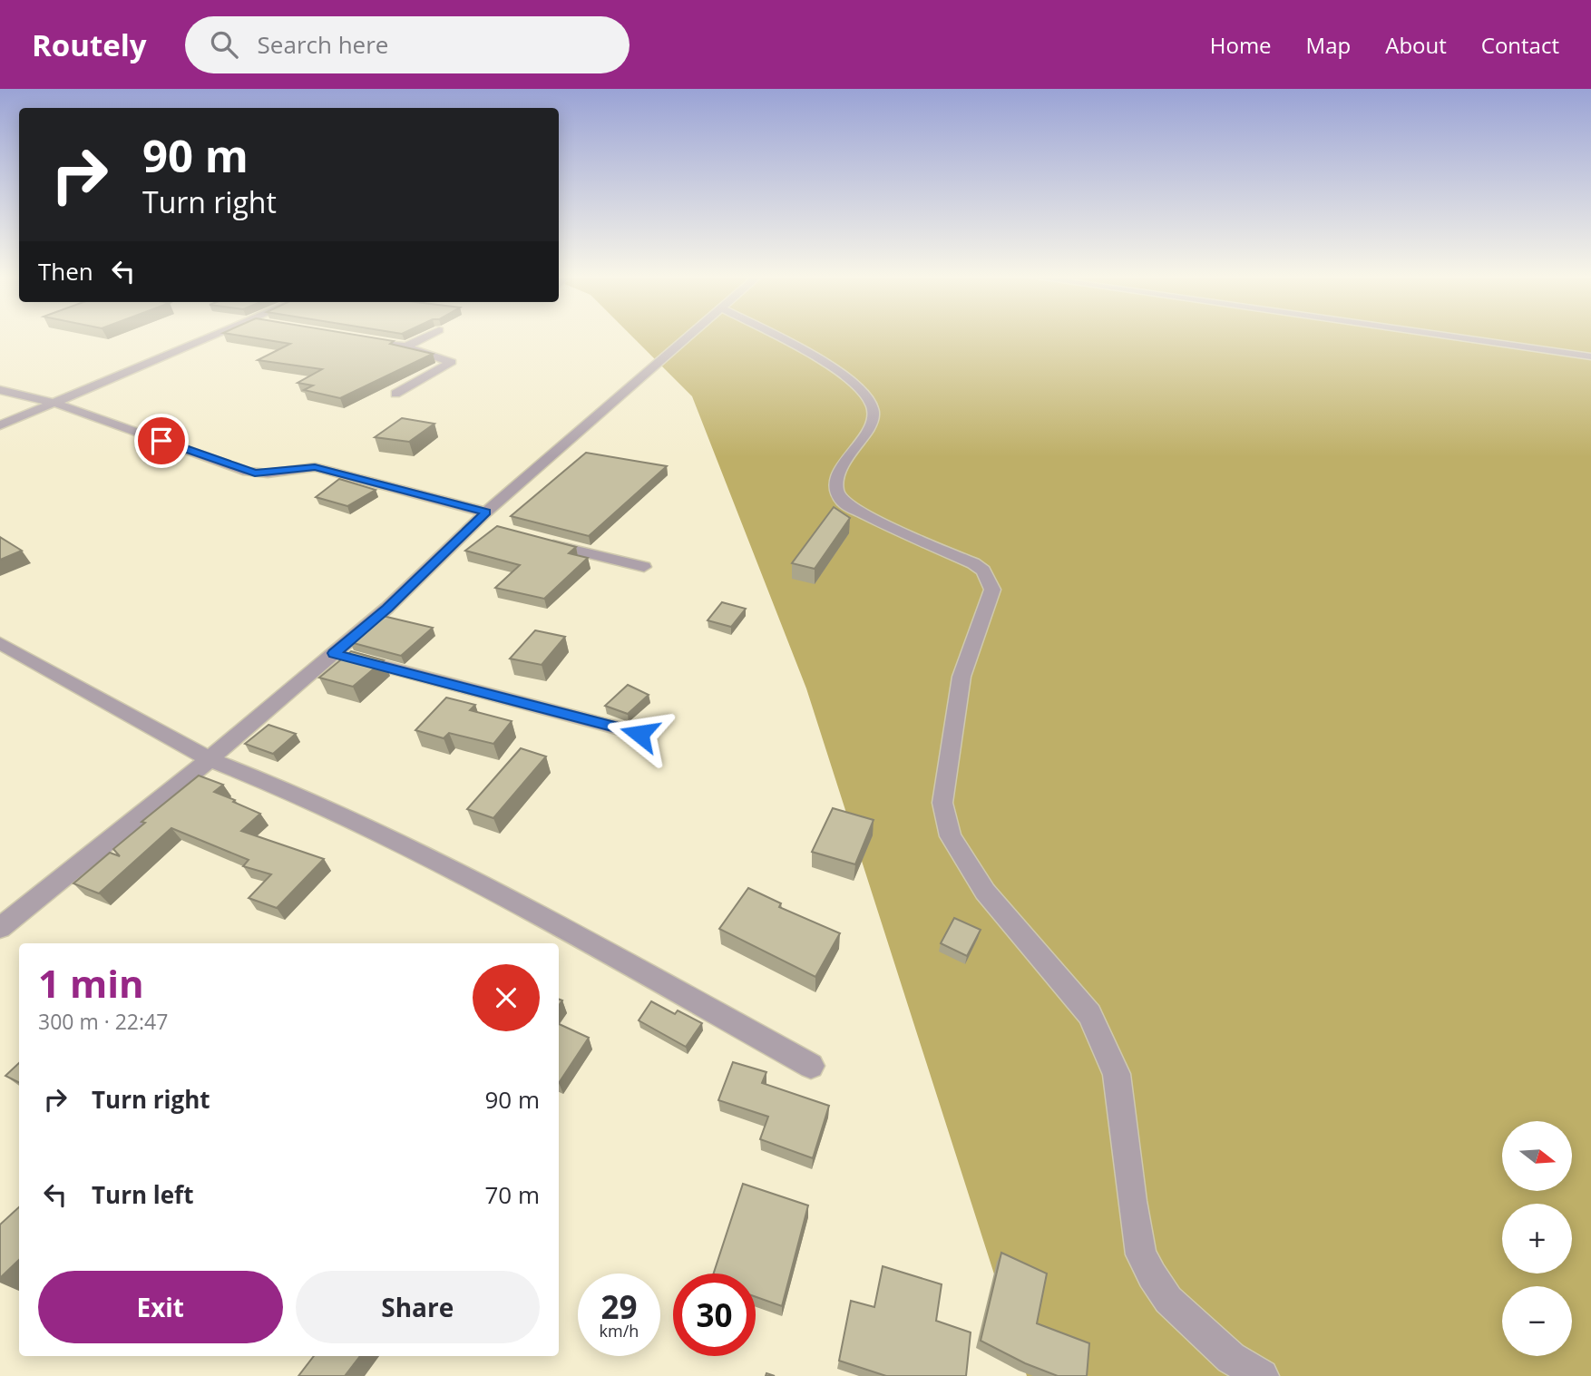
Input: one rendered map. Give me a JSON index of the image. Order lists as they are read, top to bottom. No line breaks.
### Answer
{"north":"right","page":{"header":"Routely","search":"Search here","nav":["Home","Map","About","Contact"],"turn":["90 m","Turn right"],"then":"Then","heading":["1 min","300 m · 22:47"],"list":[{"name":"Turn right","value":"90 m"},{"name":"Turn left","value":"70 m"}],"map_buttons":["+","−"],"buttons":["Exit","Share"],"speed":"29 km/h","limit":"30"}}
